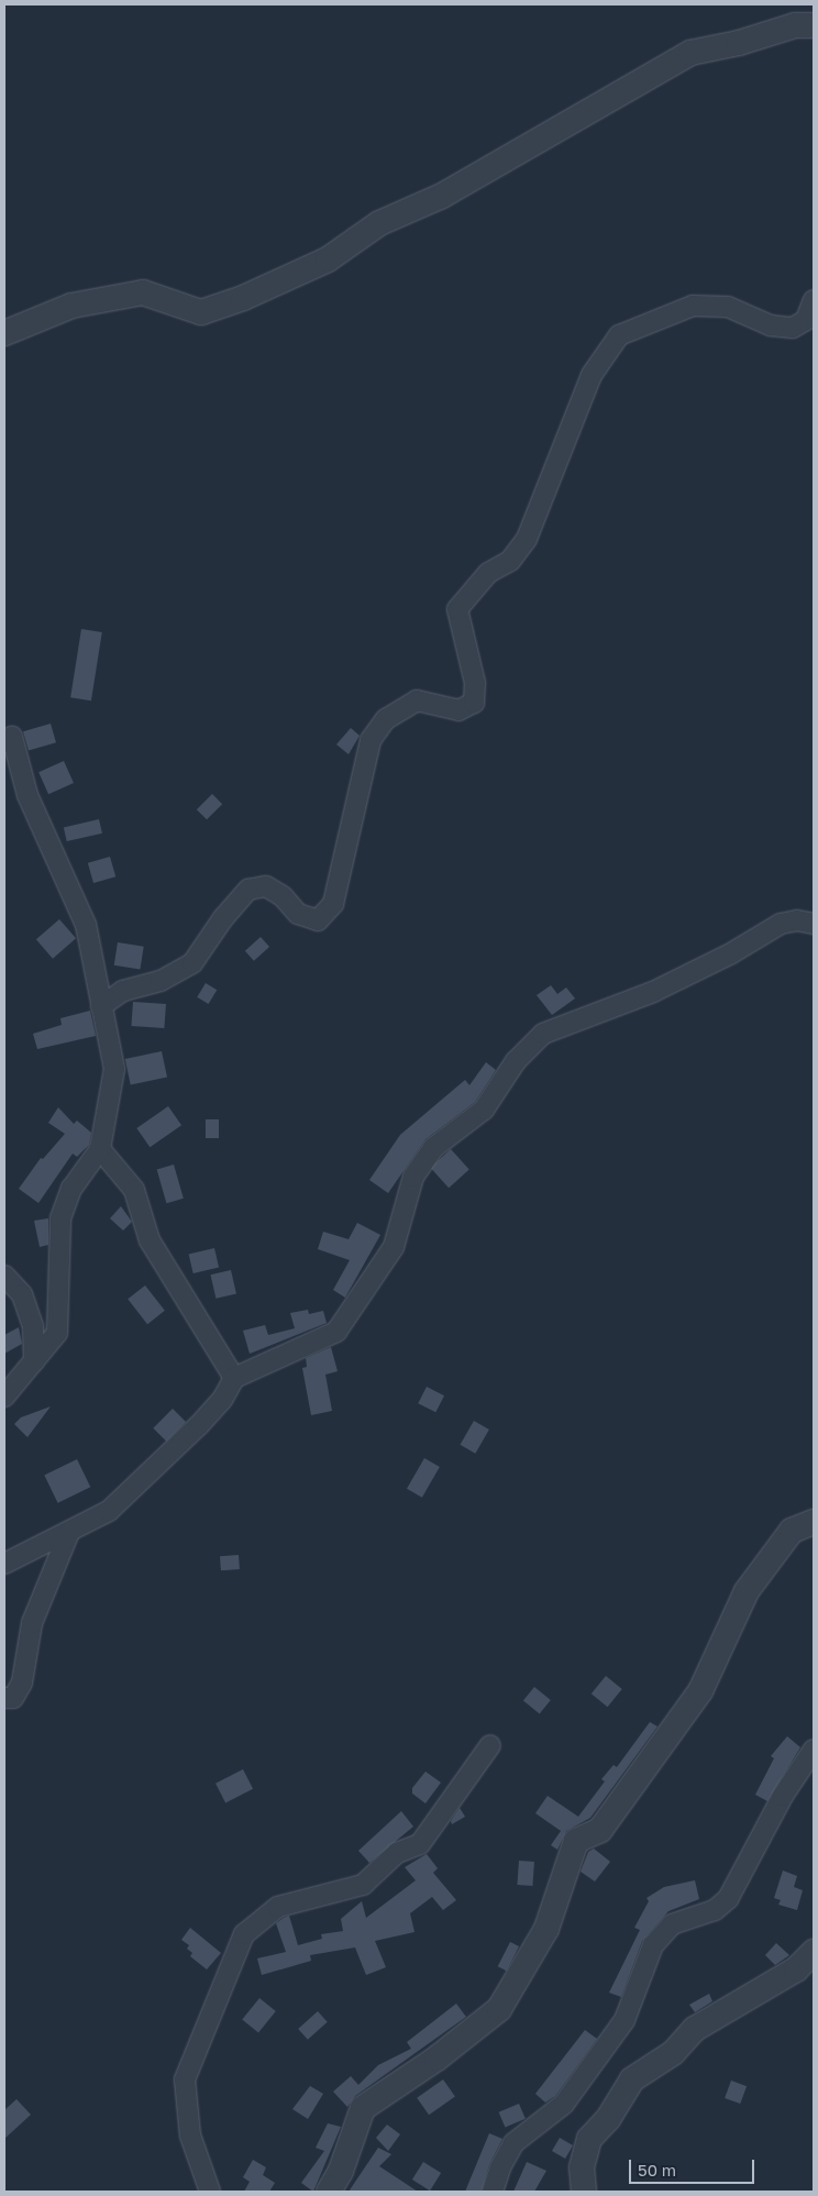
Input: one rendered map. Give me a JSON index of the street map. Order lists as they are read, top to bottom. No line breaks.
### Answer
{"scale_bar":"50 m"}
